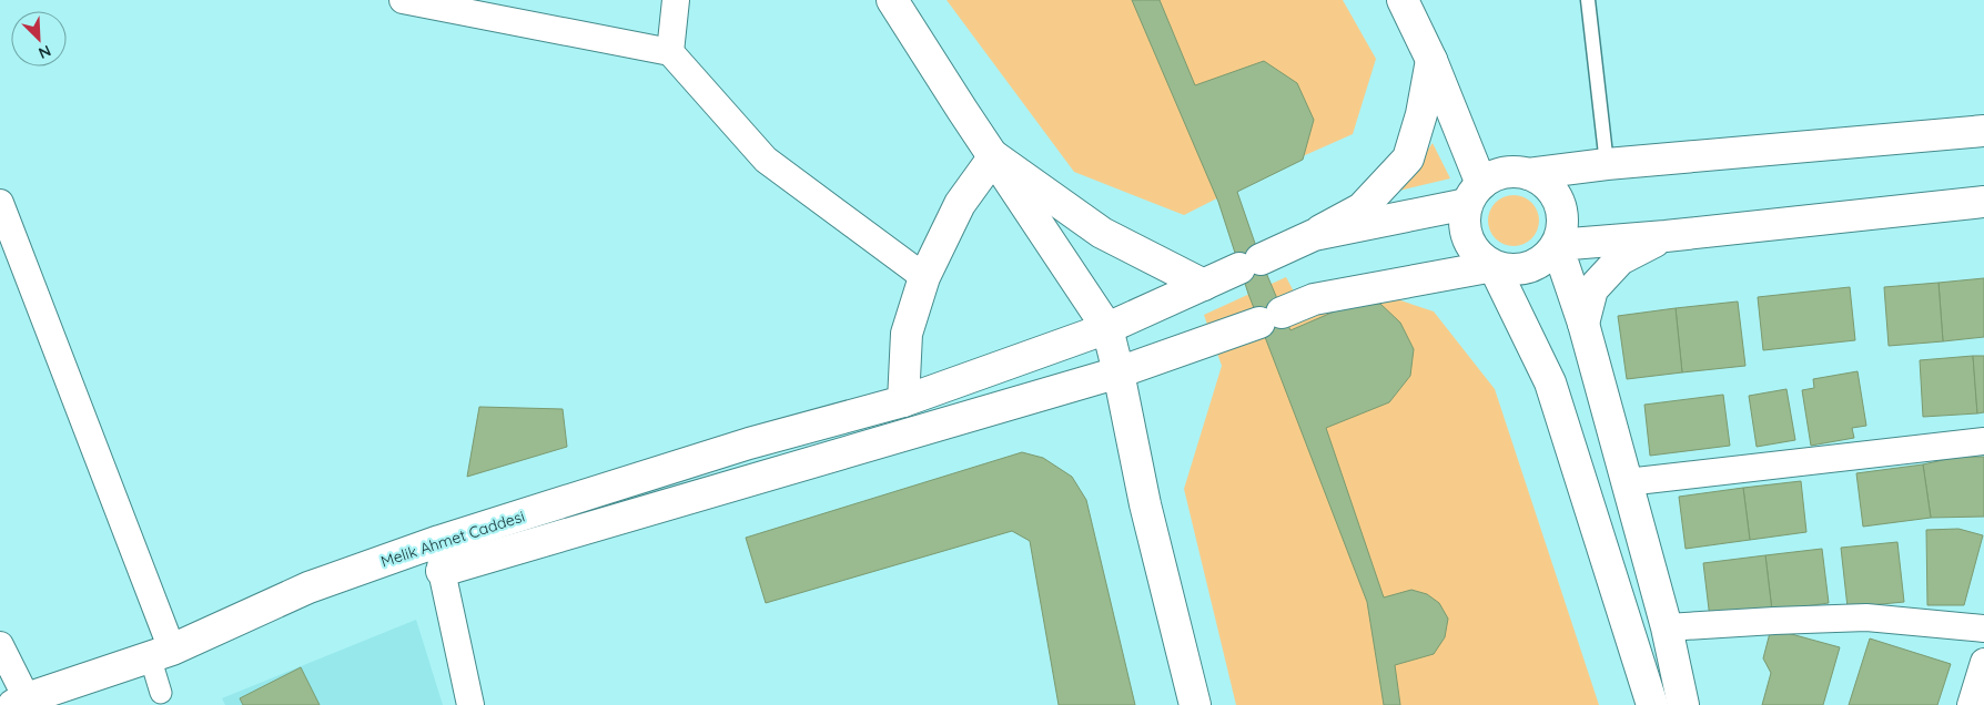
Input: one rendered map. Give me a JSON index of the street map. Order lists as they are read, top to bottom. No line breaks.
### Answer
{"streets":{"main road":["Melik Ahmet Caddesi"]},"north":"bottom right"}
